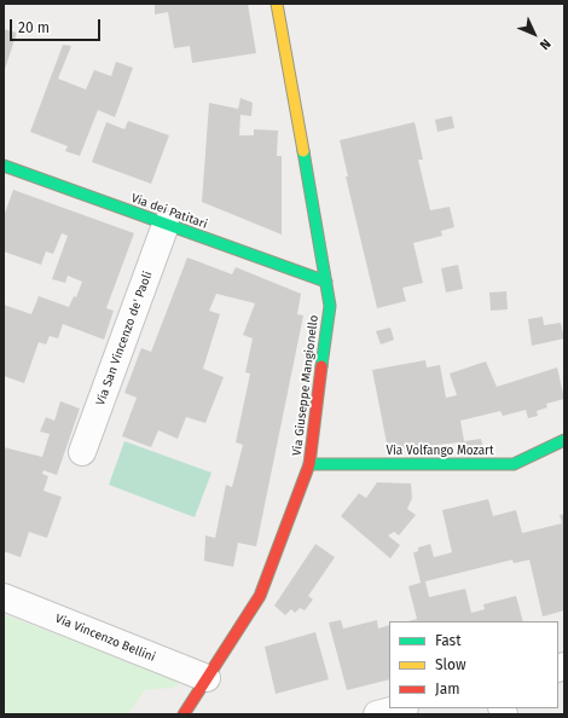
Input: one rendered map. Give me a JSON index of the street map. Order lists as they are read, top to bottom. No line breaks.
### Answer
{"streets":{"street":["Via dei Patitari","Via San Vincenzo de' Paoli","Via Giuseppe Mangionello","Via Volfango Mozart","Via Vincenzo Bellini"]},"crossings":[["Via dei Patitari","Via San Vincenzo de' Paoli"],["Via dei Patitari","Via Giuseppe Mangionello"],["Via Giuseppe Mangionello","Via Volfango Mozart"],["Via Giuseppe Mangionello","Via Vincenzo Bellini"]],"legend":["Fast","Slow","Jam"],"scale_bar":"20 m","north":"bottom right"}
